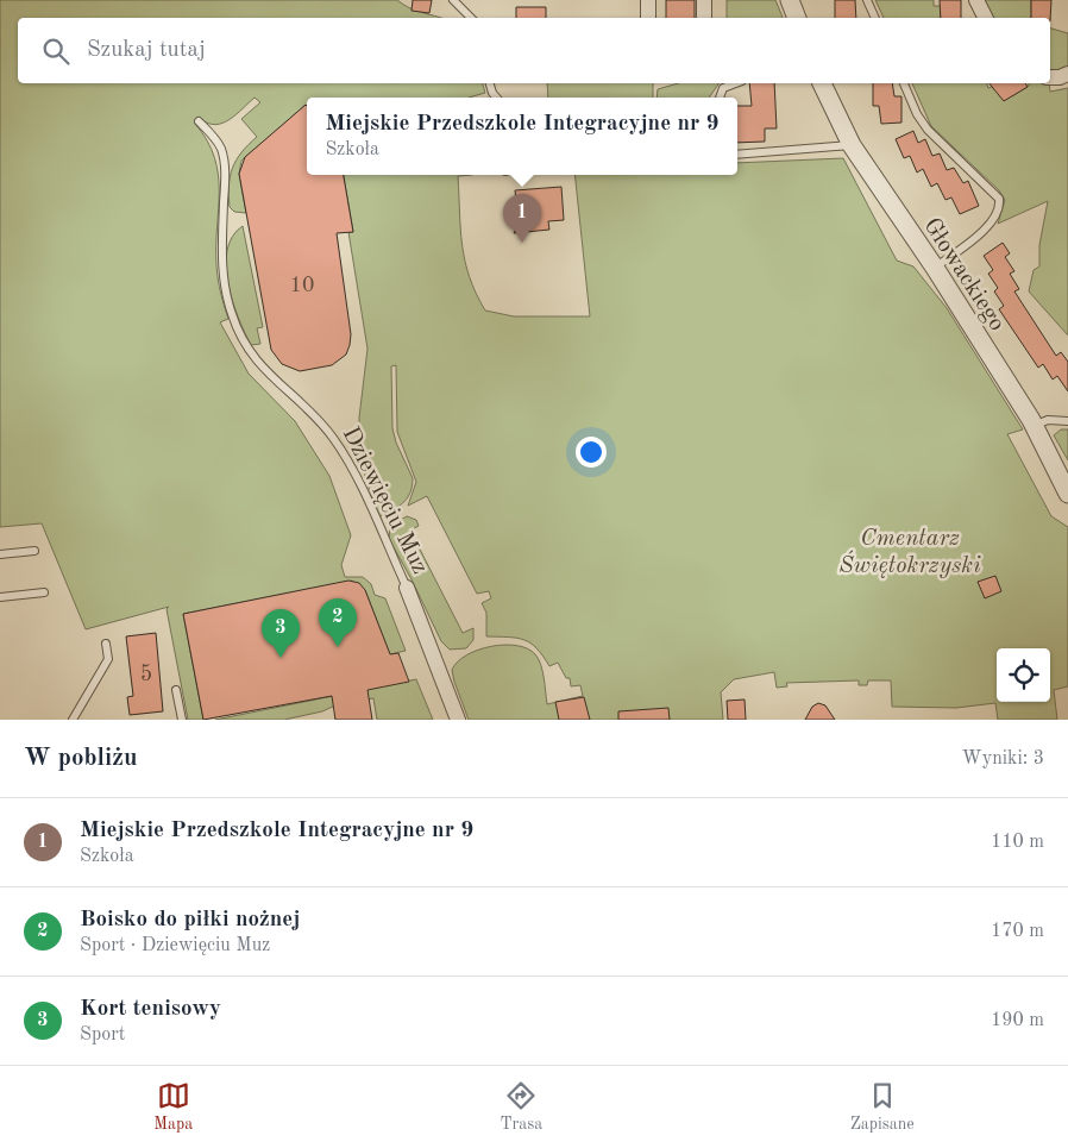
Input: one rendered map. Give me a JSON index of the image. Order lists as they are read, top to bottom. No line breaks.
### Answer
{"streets":{"street":["Głowackiego","Dziewięciu Muz"]},"parks":["Cmentarz Świętokrzyski"],"house_numbers":["10","5"],"page":{"search":"Szukaj tutaj","popup":["Miejskie Przedszkole Integracyjne nr 9","Szkoła"],"pins":["1","2","3"],"heading":["W pobliżu","Wyniki: 3"],"list":[{"mark":"1","name":"Miejskie Przedszkole Integracyjne nr 9","note":"Szkoła","value":"110 m"},{"mark":"2","name":"Boisko do piłki nożnej","note":"Sport · Dziewięciu Muz","value":"170 m"},{"mark":"3","name":"Kort tenisowy","note":"Sport","value":"190 m"}],"nav":["Mapa","Trasa","Zapisane"]}}
